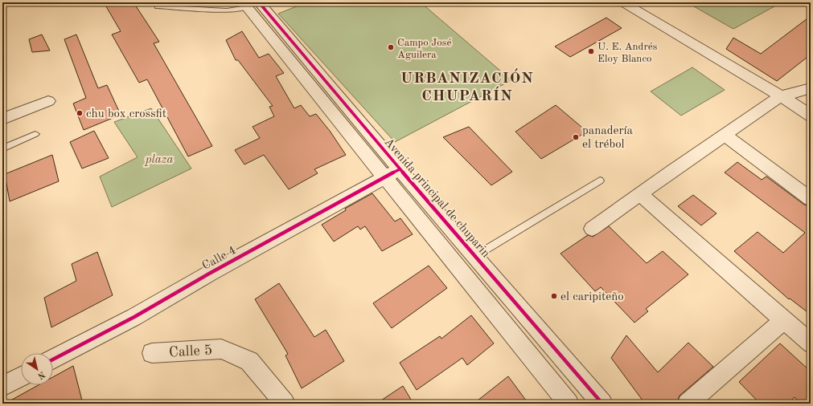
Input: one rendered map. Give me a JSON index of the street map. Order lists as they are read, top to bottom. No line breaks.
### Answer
{"streets":{"street":["Avenida principal de chuparin","Calle 4","Calle 5"]},"crossings":[["Avenida principal de chuparin","Calle 4"]],"districts":["URBANIZACIÓN CHUPARÍN"],"parks":["plaza"],"places":["Campo José Aguilera","U. E. Andrés Eloy Blanco","chu box crossfit","panadería el trébol","el caripiteño"],"north":"bottom right"}
